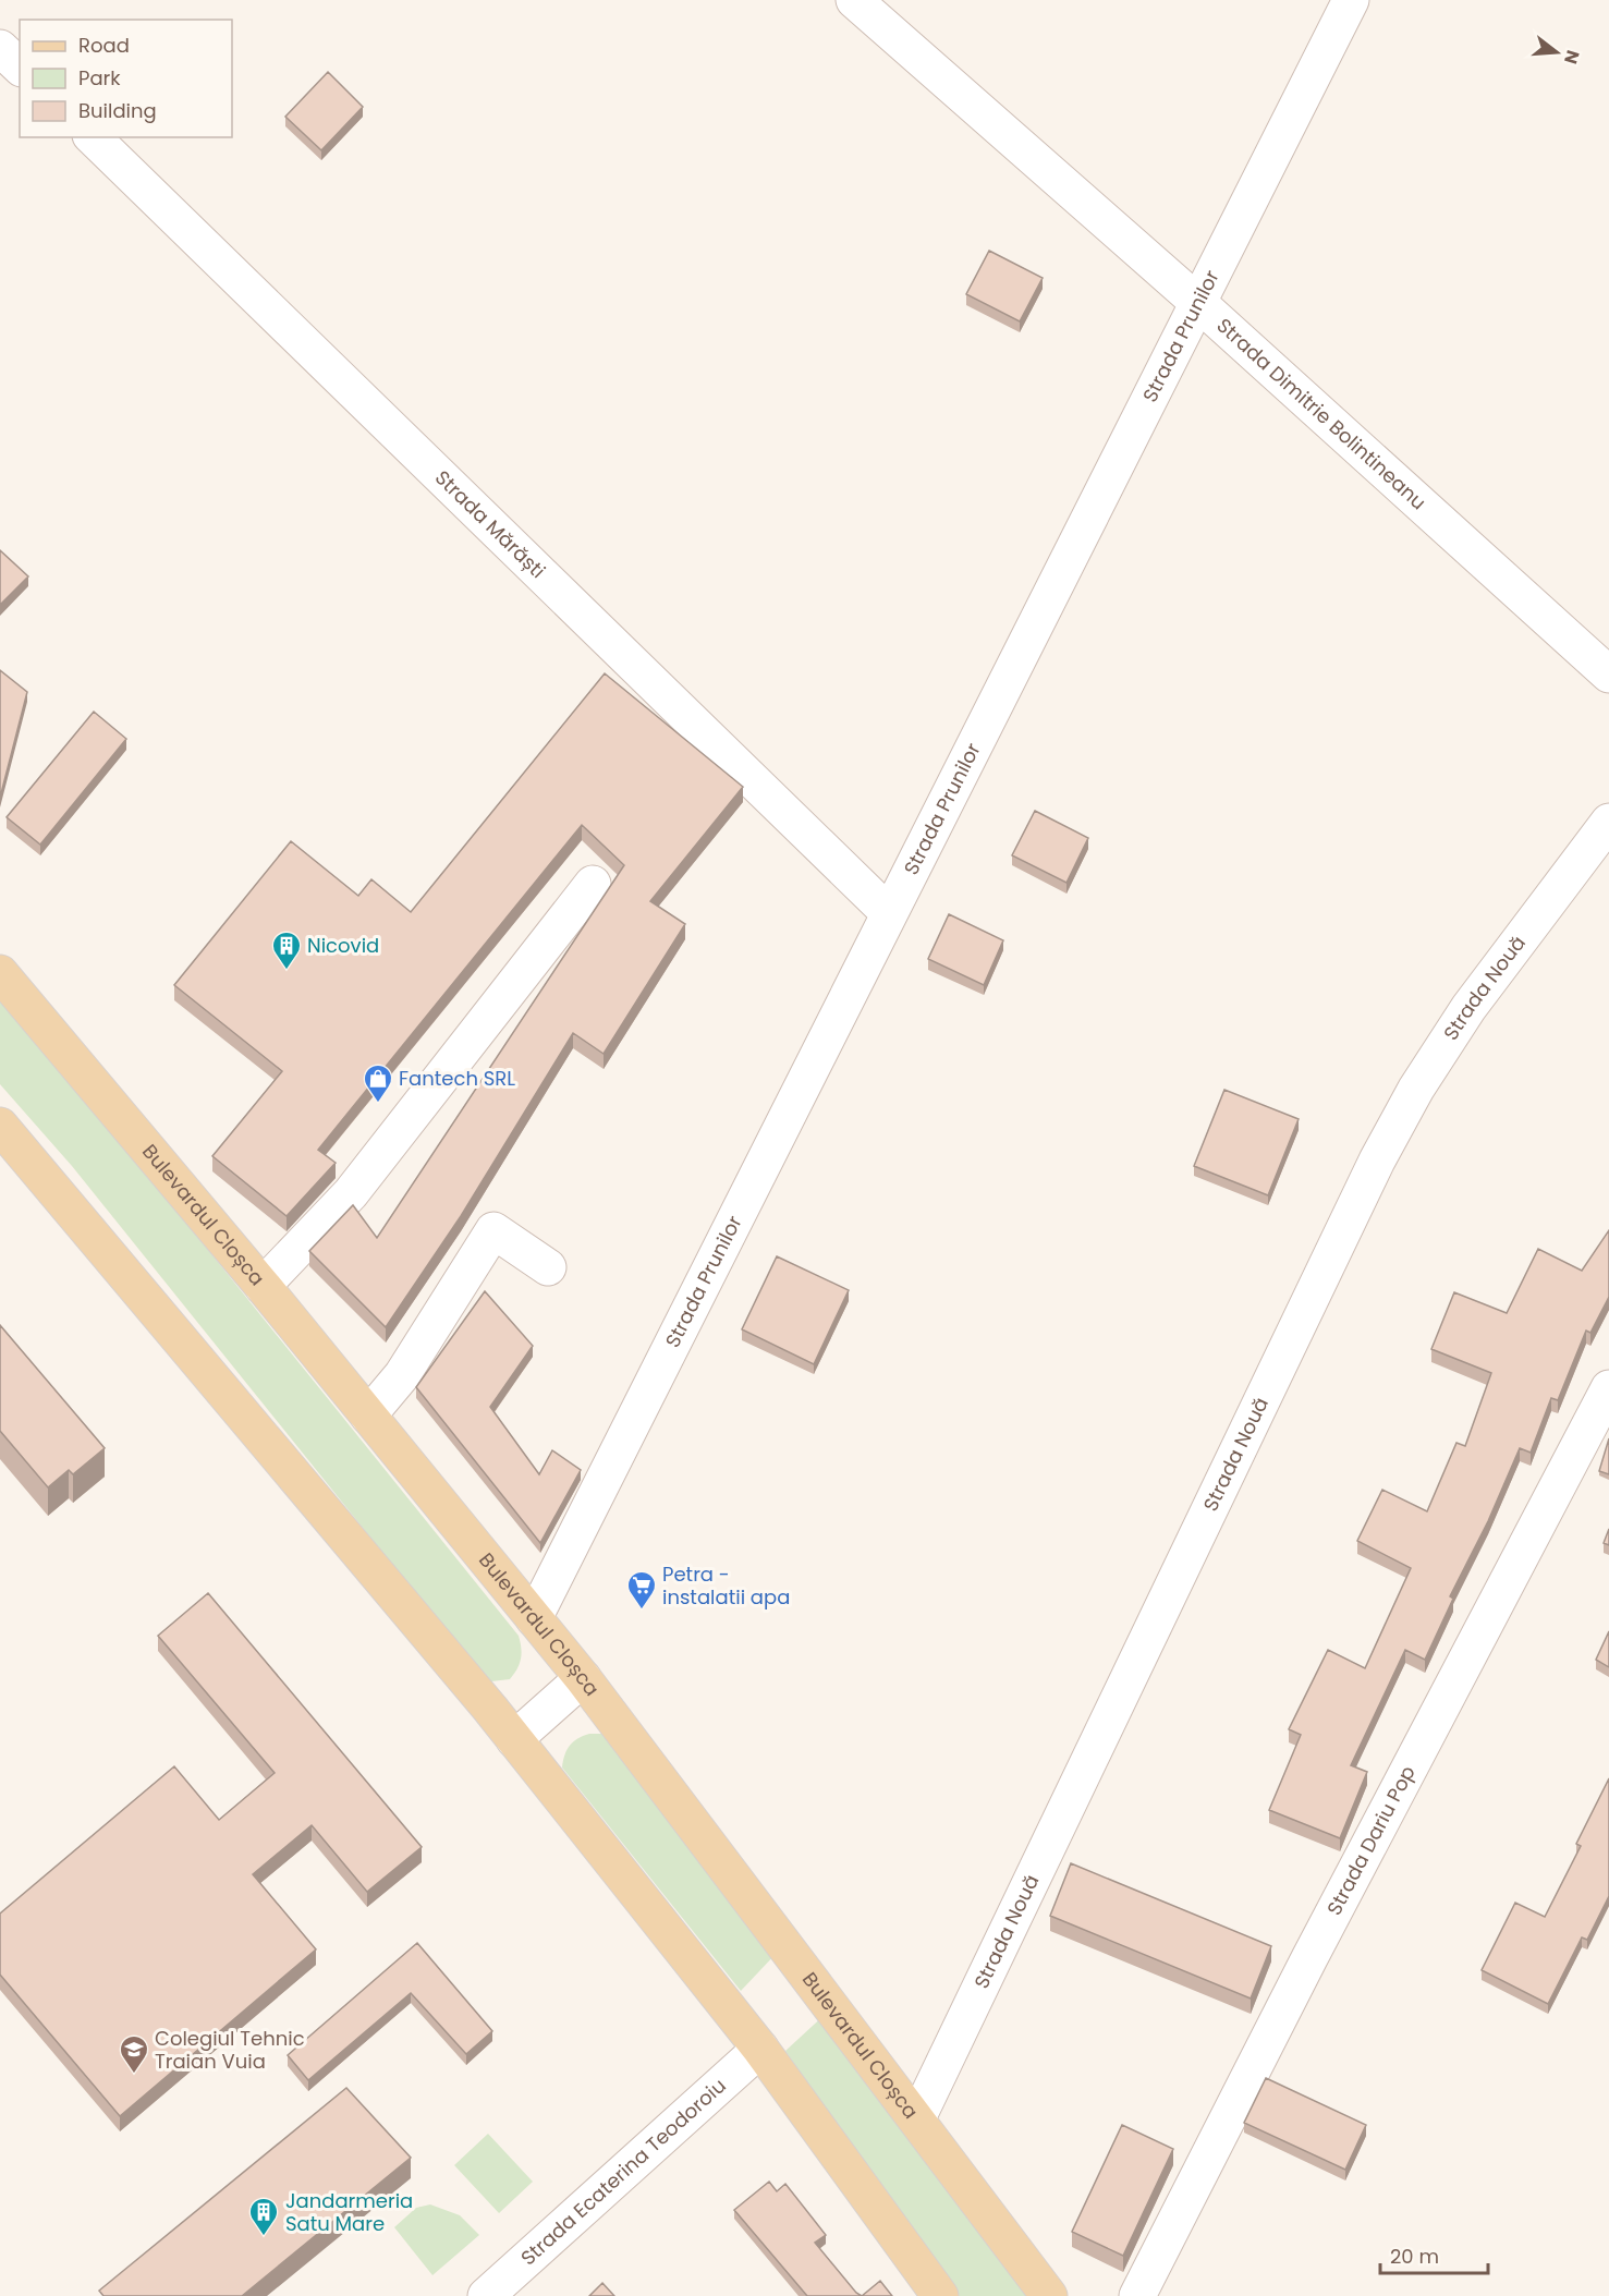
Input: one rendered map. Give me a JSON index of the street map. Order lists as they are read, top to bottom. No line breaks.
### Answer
{"streets":{"main road":["Bulevardul Cloșca"],"street":["Strada Prunilor","Strada Dimitrie Bolintineanu","Strada Mărăști","Strada Nouă","Strada Dariu Pop","Strada Ecaterina Teodoroiu"]},"crossings":[["Strada Prunilor","Strada Dimitrie Bolintineanu"],["Strada Prunilor","Strada Mărăști"],["Strada Prunilor","Bulevardul Cloșca"],["Strada Nouă","Bulevardul Cloșca"]],"places":{"building":["Nicovid","Jandarmeria Satu Mare"],"shop":["Fantech SRL"],"supermarket":["Petra - instalatii apa"],"school or university":["Colegiul Tehnic Traian Vuia"]},"legend":["Road","Park","Building"],"scale_bar":"20 m","north":"right"}
